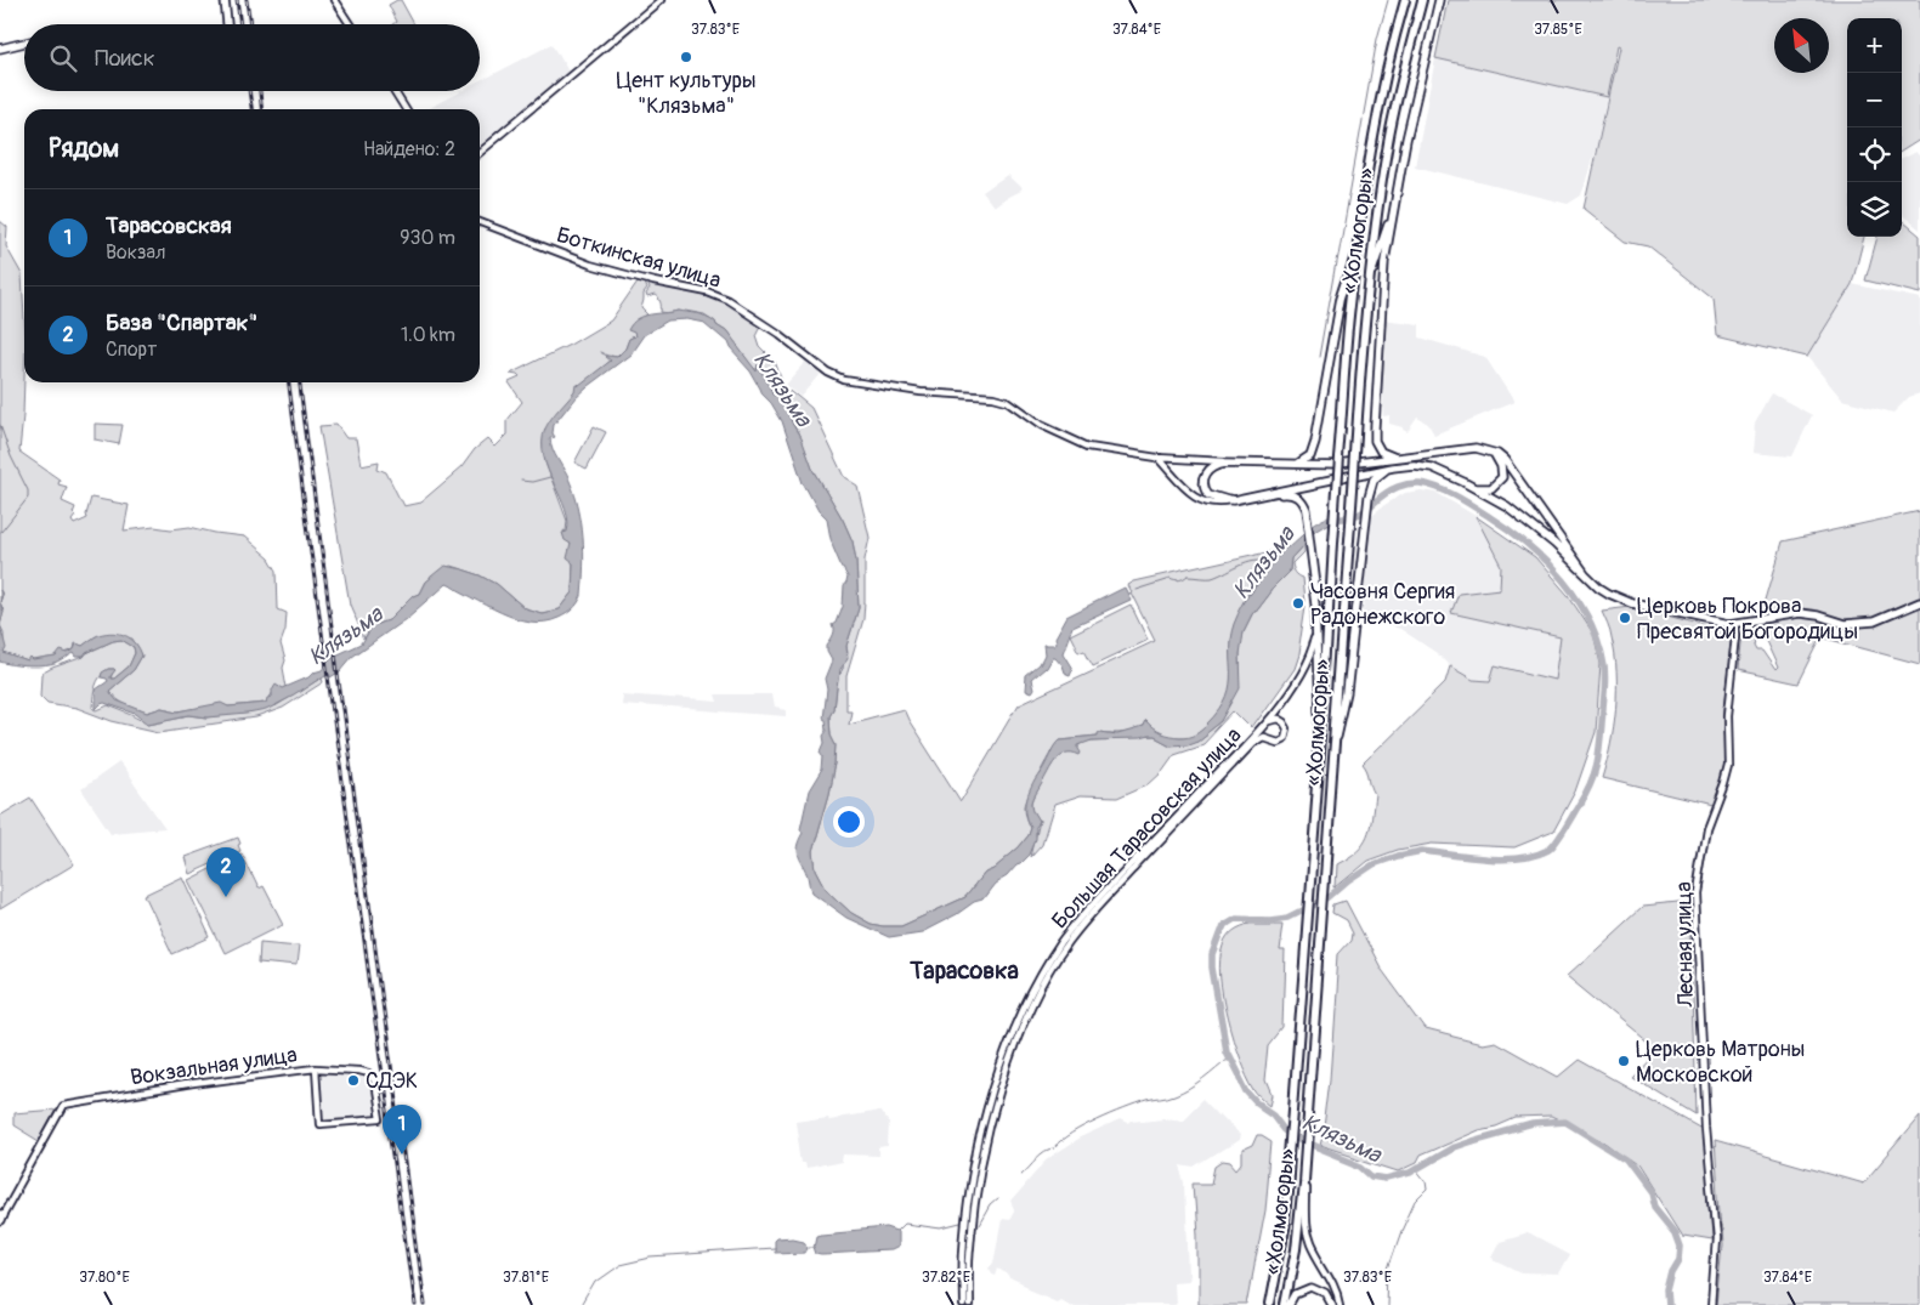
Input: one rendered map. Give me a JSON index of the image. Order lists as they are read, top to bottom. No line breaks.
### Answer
{"streets":{"highway":["«Холмогоры»"],"street":["Боткинская улица","Большая Тарасовская улица","Лесная улица","Вокзальная улица"]},"districts":["Тарасовка"],"water":["Клязьма"],"places":["Цент культуры \"Клязьма\"","Часовня Сергия Радонежского","Церковь Покрова Пресвятой Богородицы","Церковь Матроны Московской","СДЭК"],"north":"top left","page":{"map_buttons":["+","−"],"search":"Поиск","heading":["Рядом","Найдено: 2"],"list":[{"mark":"1","name":"Тарасовская","note":"Вокзал","value":"930 m"},{"mark":"2","name":"База \"Спартак\"","note":"Спорт","value":"1.0 km"}],"pins":["2","1"]},"coordinates":["37.83°E","37.84°E","37.85°E","37.80°E","37.81°E","37.82°E"]}
